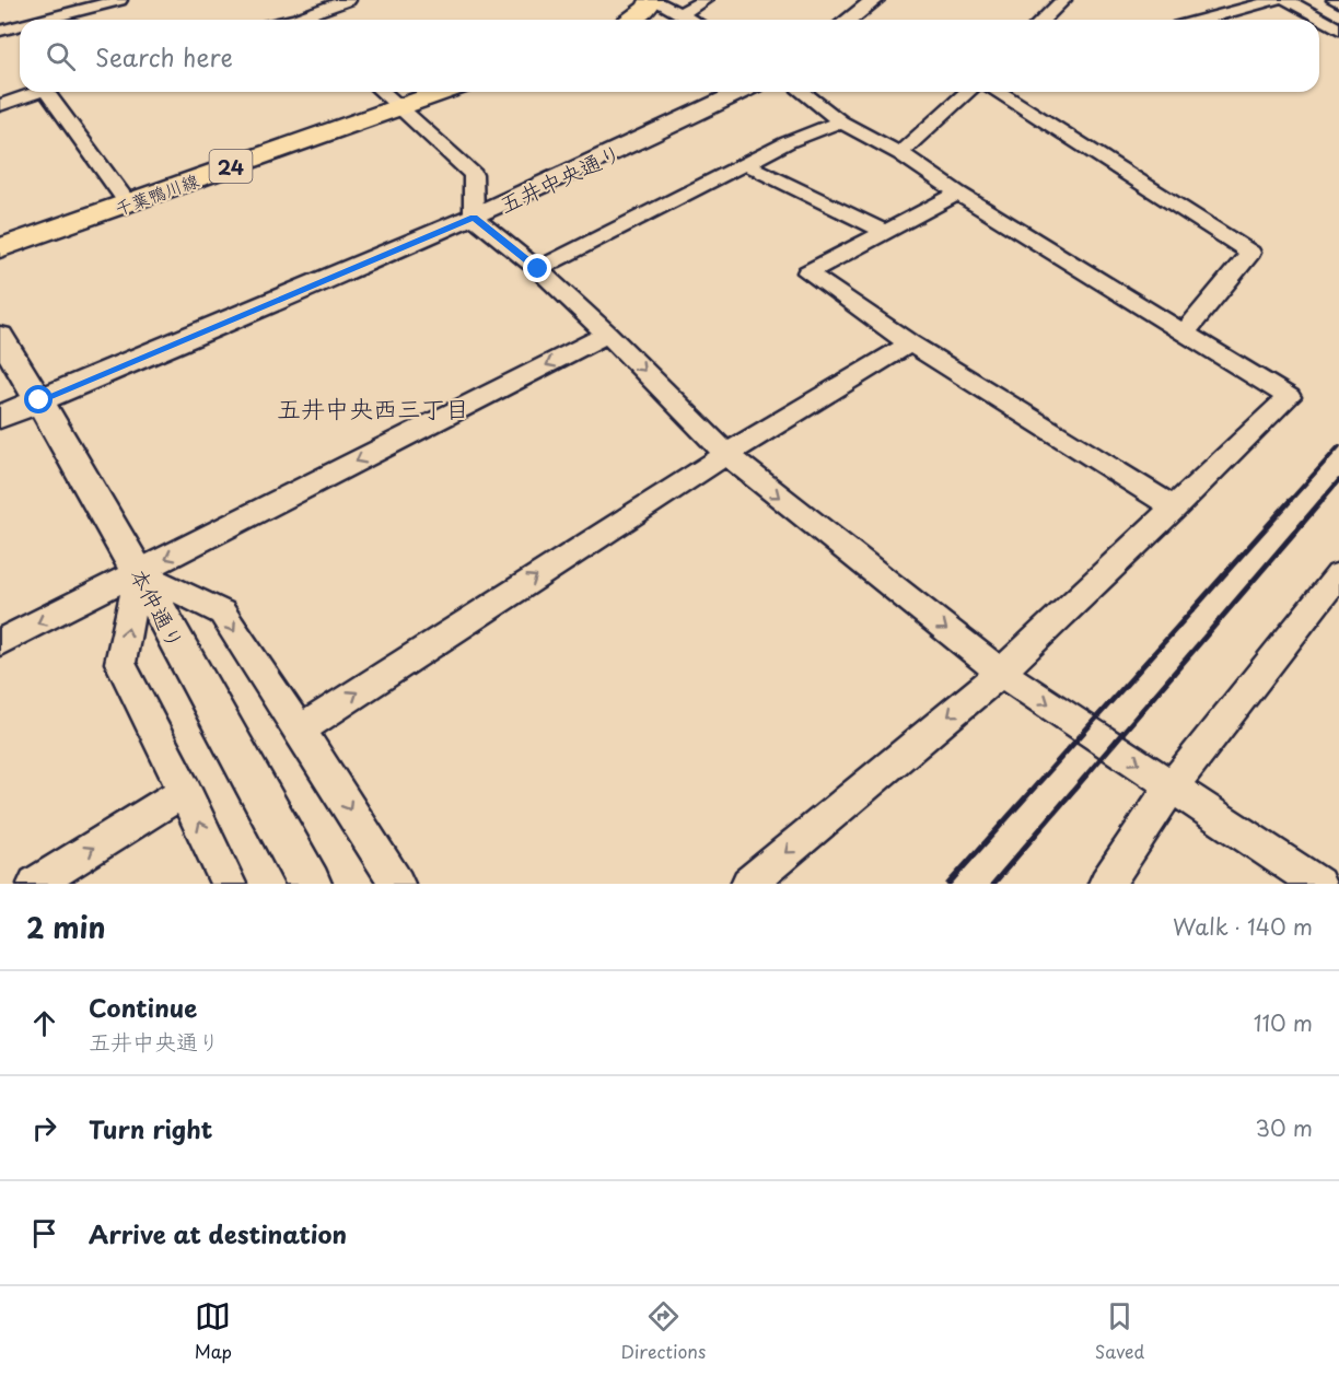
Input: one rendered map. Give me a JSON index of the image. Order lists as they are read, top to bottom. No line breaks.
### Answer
{"streets":{"main road":["24","千葉鴨川線"],"street":["五井中央通り","本仲通り"]},"crossings":[["五井中央通り","本仲通り"]],"districts":["五井中央西三丁目"],"page":{"search":"Search here","heading":["2 min","Walk · 140 m"],"list":[["Continue","五井中央通り","110 m"],["Turn right","30 m"],"Arrive at destination"],"nav":["Map","Directions","Saved"]}}
